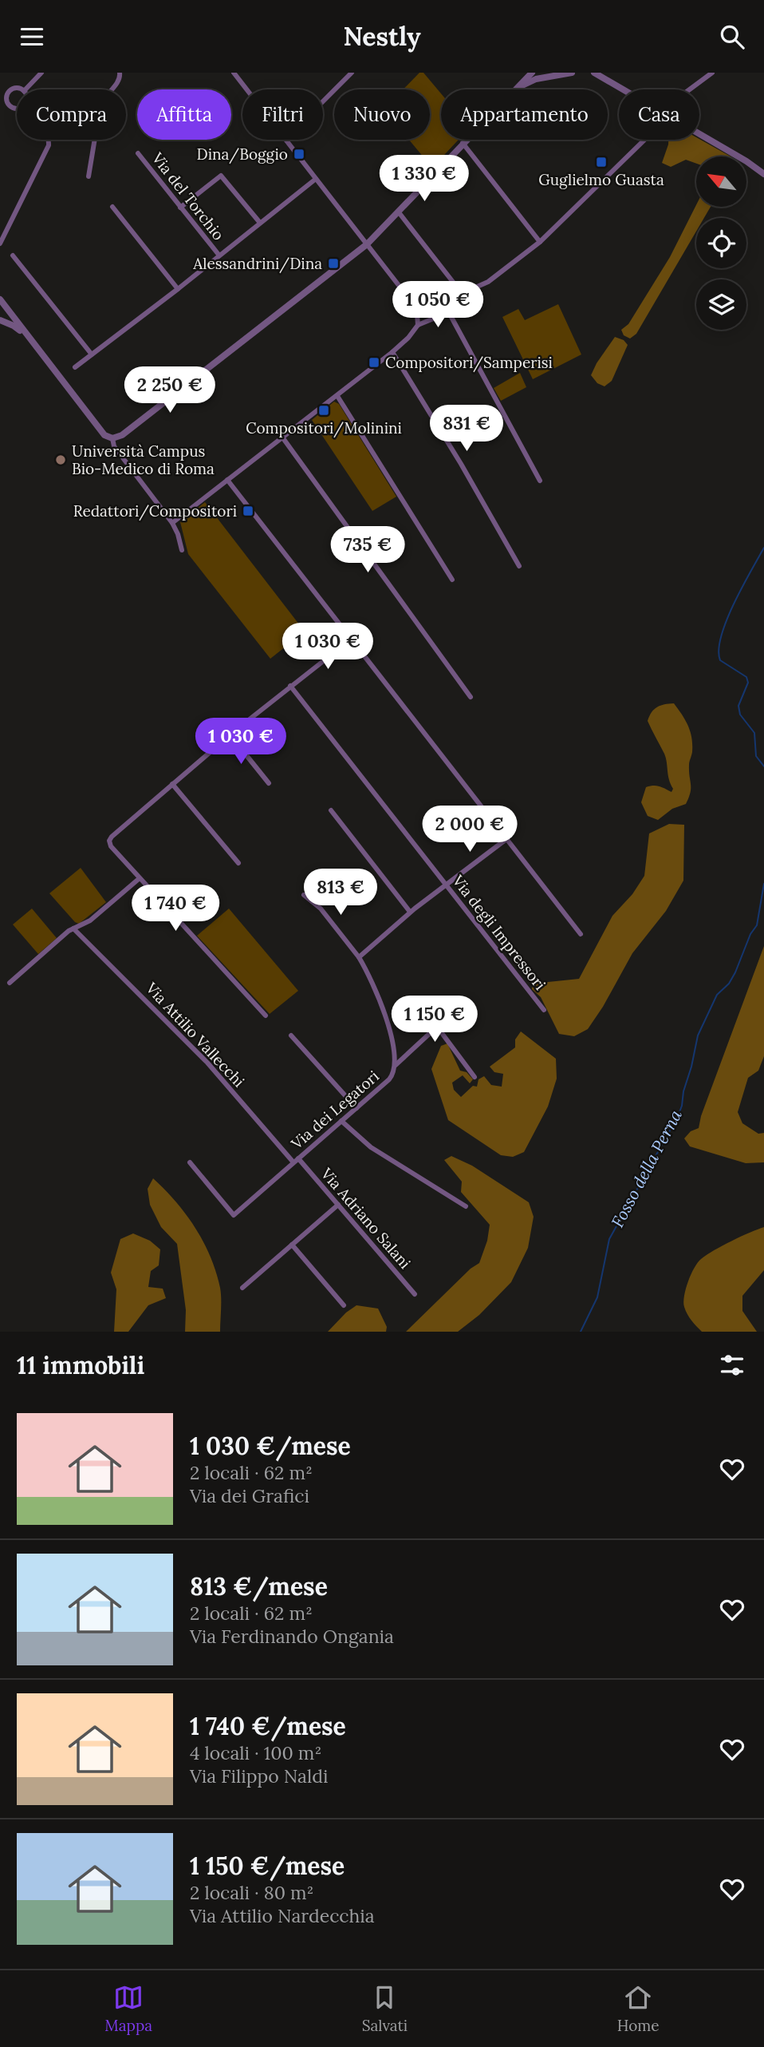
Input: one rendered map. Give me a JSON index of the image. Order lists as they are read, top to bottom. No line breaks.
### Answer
{"streets":{"street":["Via del Torchio","Via degli Impressori","Via Attilio Vallecchi","Via dei Legatori","Via Adriano Salani"]},"crossings":[["Via Attilio Vallecchi","Via dei Legatori"],["Via Attilio Vallecchi","Via Adriano Salani"],["Via dei Legatori","Via Adriano Salani"]],"water":["Fosso della Perna"],"places":{"transit":["Dina/Boggio","Guglielmo Guasta","Alessandrini/Dina","Compositori/Samperisi","Compositori/Molinini","Redattori/Compositori"],"other":["Università Campus Bio-Medico di Roma"]},"north":"top left","page":{"header":"Nestly","chip":["Compra","Affitta","Filtri","Nuovo","Appartamento","Casa"],"price":["1 330 €","1 050 €","2 250 €","831 €","735 €","1 030 €","1 030 €","2 000 €","813 €","1 740 €","1 150 €"],"heading":"11 immobili","list":[{"name":"1 030 €/mese","note":"2 locali · 62 m² · Via dei Grafici"},{"name":"813 €/mese","note":"2 locali · 62 m² · Via Ferdinando Ongania"},{"name":"1 740 €/mese","note":"4 locali · 100 m² · Via Filippo Naldi"},{"name":"1 150 €/mese","note":"2 locali · 80 m² · Via Attilio Nardecchia"}],"tabs":["Mappa","Salvati","Home"]}}
